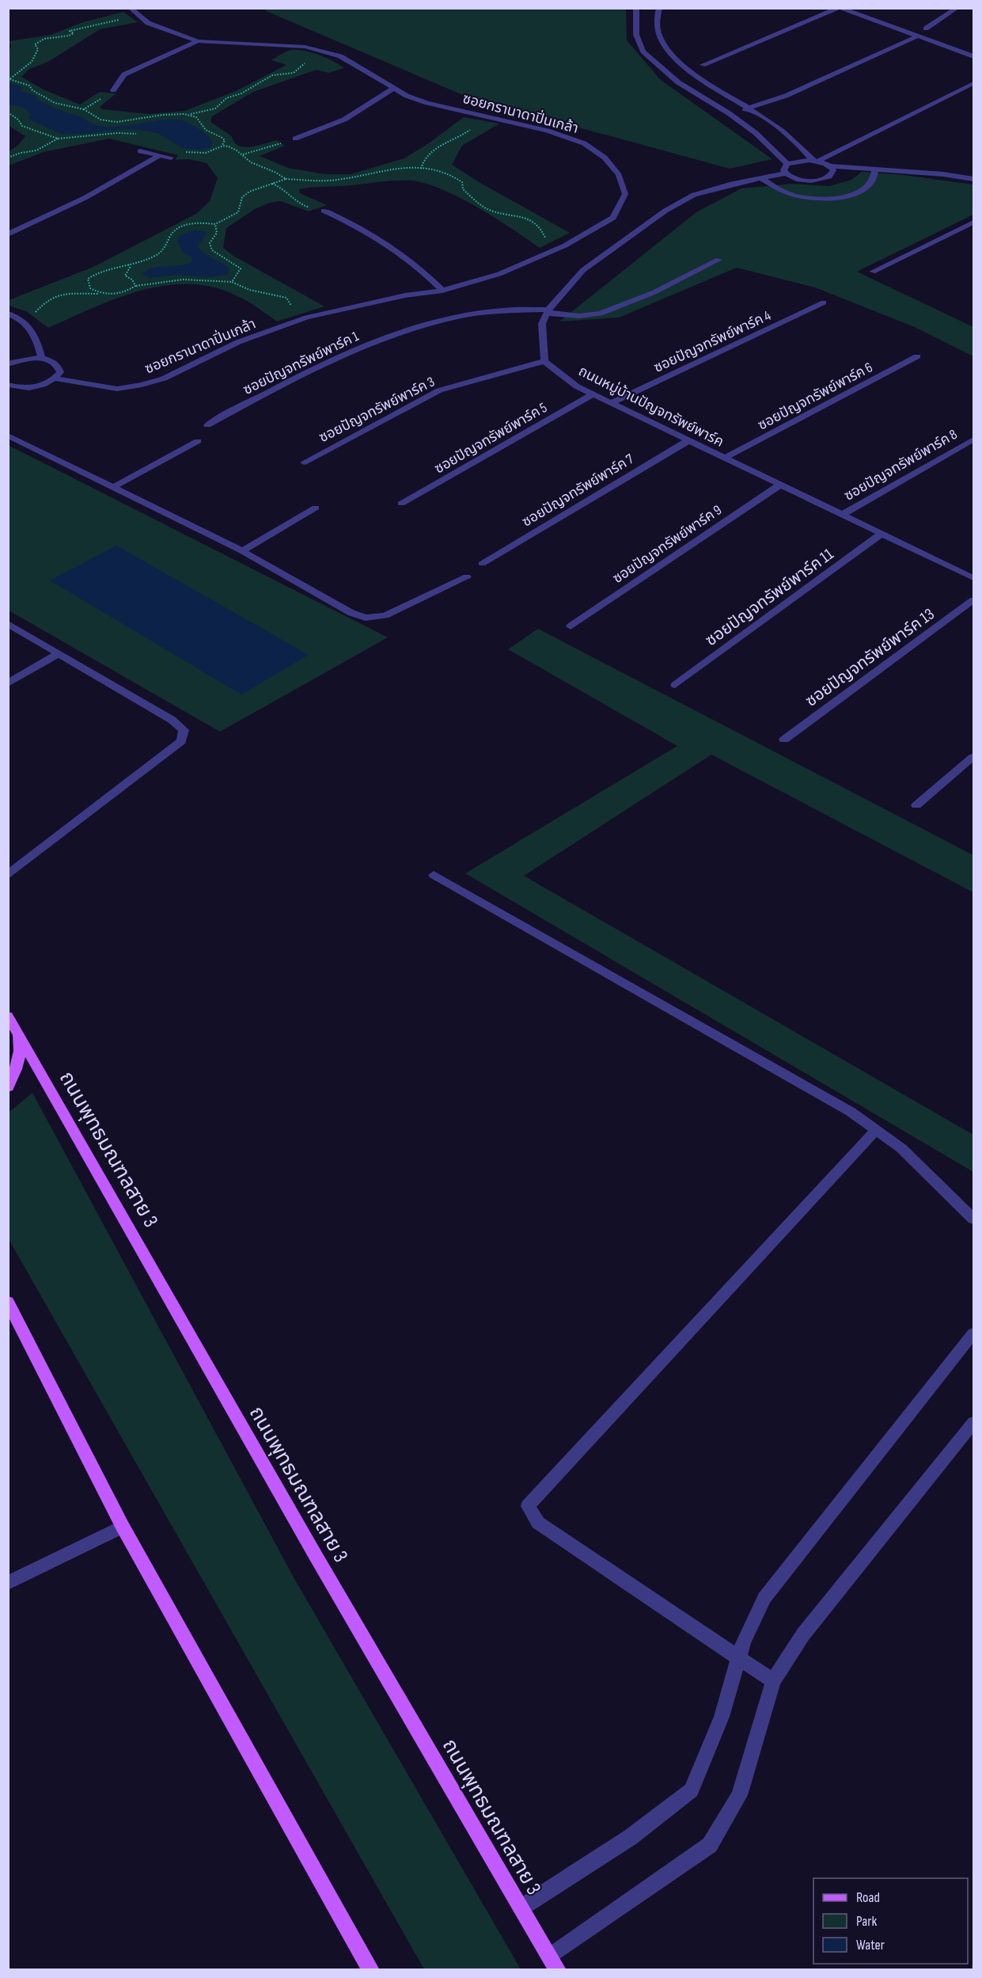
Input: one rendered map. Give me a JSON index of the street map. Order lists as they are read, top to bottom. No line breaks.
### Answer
{"streets":{"main road":["ถนนพุทธมณฑลสาย 3"],"street":["ซอยกรานาดาปิ่นเกล้า","ซอยปัญจทรัพย์พาร์ค 4","ซอยปัญจทรัพย์พาร์ค 1","ซอยปัญจทรัพย์พาร์ค 6","ถนนหมู่บ้านปัญจทรัพย์พาร์ค","ซอยปัญจทรัพย์พาร์ค 3","ซอยปัญจทรัพย์พาร์ค 5","ซอยปัญจทรัพย์พาร์ค 8","ซอยปัญจทรัพย์พาร์ค 7","ซอยปัญจทรัพย์พาร์ค 9","ซอยปัญจทรัพย์พาร์ค 11","ซอยปัญจทรัพย์พาร์ค 13"]},"crossings":[["ซอยปัญจทรัพย์พาร์ค 4","ถนนหมู่บ้านปัญจทรัพย์พาร์ค"],["ซอยปัญจทรัพย์พาร์ค 6","ถนนหมู่บ้านปัญจทรัพย์พาร์ค"],["ถนนหมู่บ้านปัญจทรัพย์พาร์ค","ซอยปัญจทรัพย์พาร์ค 3"],["ถนนหมู่บ้านปัญจทรัพย์พาร์ค","ซอยปัญจทรัพย์พาร์ค 5"],["ถนนหมู่บ้านปัญจทรัพย์พาร์ค","ซอยปัญจทรัพย์พาร์ค 8"],["ถนนหมู่บ้านปัญจทรัพย์พาร์ค","ซอยปัญจทรัพย์พาร์ค 7"],["ถนนหมู่บ้านปัญจทรัพย์พาร์ค","ซอยปัญจทรัพย์พาร์ค 9"],["ถนนหมู่บ้านปัญจทรัพย์พาร์ค","ซอยปัญจทรัพย์พาร์ค 11"]],"legend":["Road","Park","Water"]}
